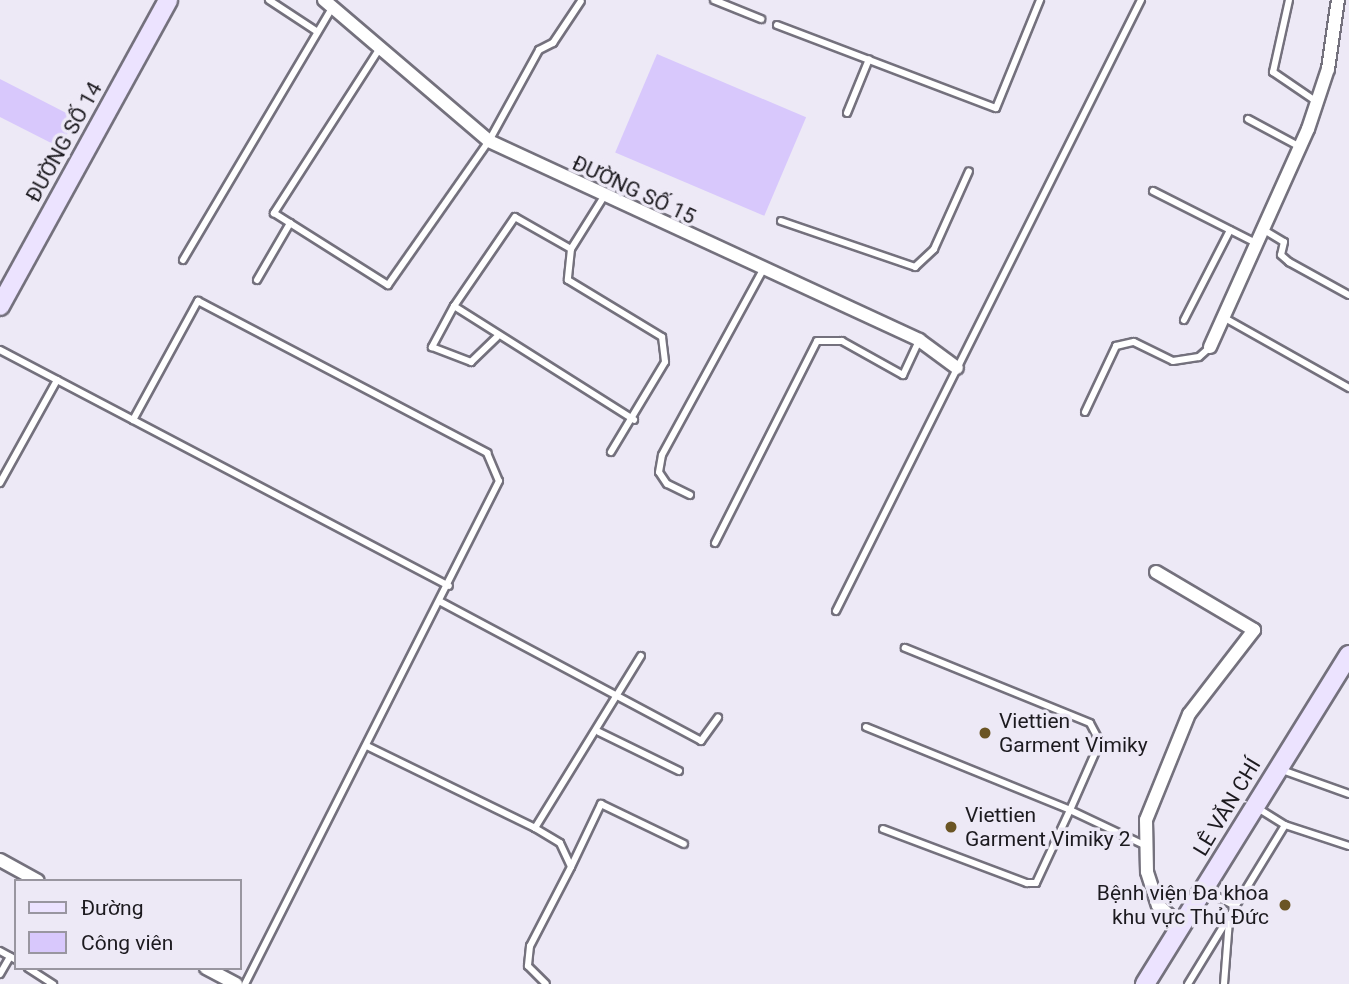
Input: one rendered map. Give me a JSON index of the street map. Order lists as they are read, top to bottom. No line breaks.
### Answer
{"streets":{"main road":["ĐƯỜNG SỐ 14","LÊ VĂN CHÍ"],"street":["ĐƯỜNG SỐ 15"]},"places":["Viettien Garment Vimiky","Viettien Garment Vimiky 2","Bệnh viện Đa khoa khu vực Thủ Đức"],"legend":["Đường","Công viên"]}
